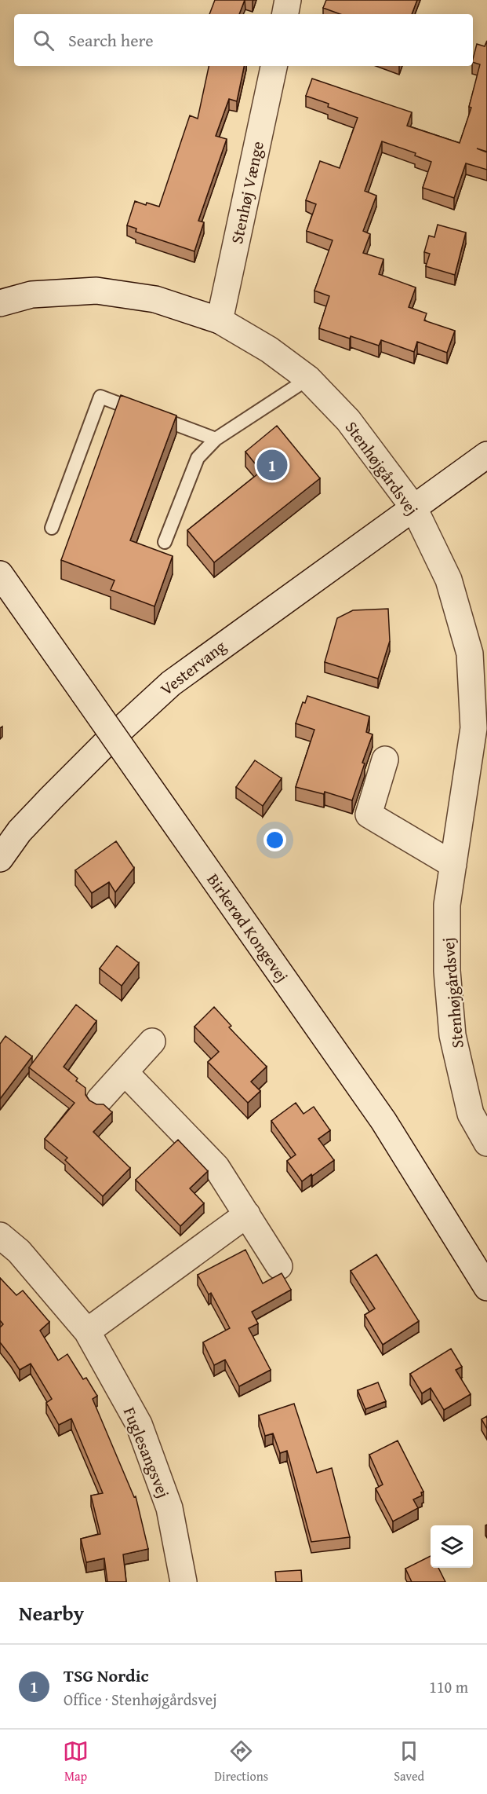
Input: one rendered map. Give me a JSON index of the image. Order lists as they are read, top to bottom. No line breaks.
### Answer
{"streets":{"street":["Stenhøj Vænge","Stenhøjgårdsvej","Vestervang","Birkerød Kongevej","Fuglesangsvej"]},"crossings":[["Stenhøj Vænge","Stenhøjgårdsvej"],["Stenhøjgårdsvej","Vestervang"]],"page":{"search":"Search here","pins":"1","heading":"Nearby","list":[{"mark":"1","name":"TSG Nordic","note":"Office · Stenhøjgårdsvej","value":"110 m"}],"nav":["Map","Directions","Saved"]}}
